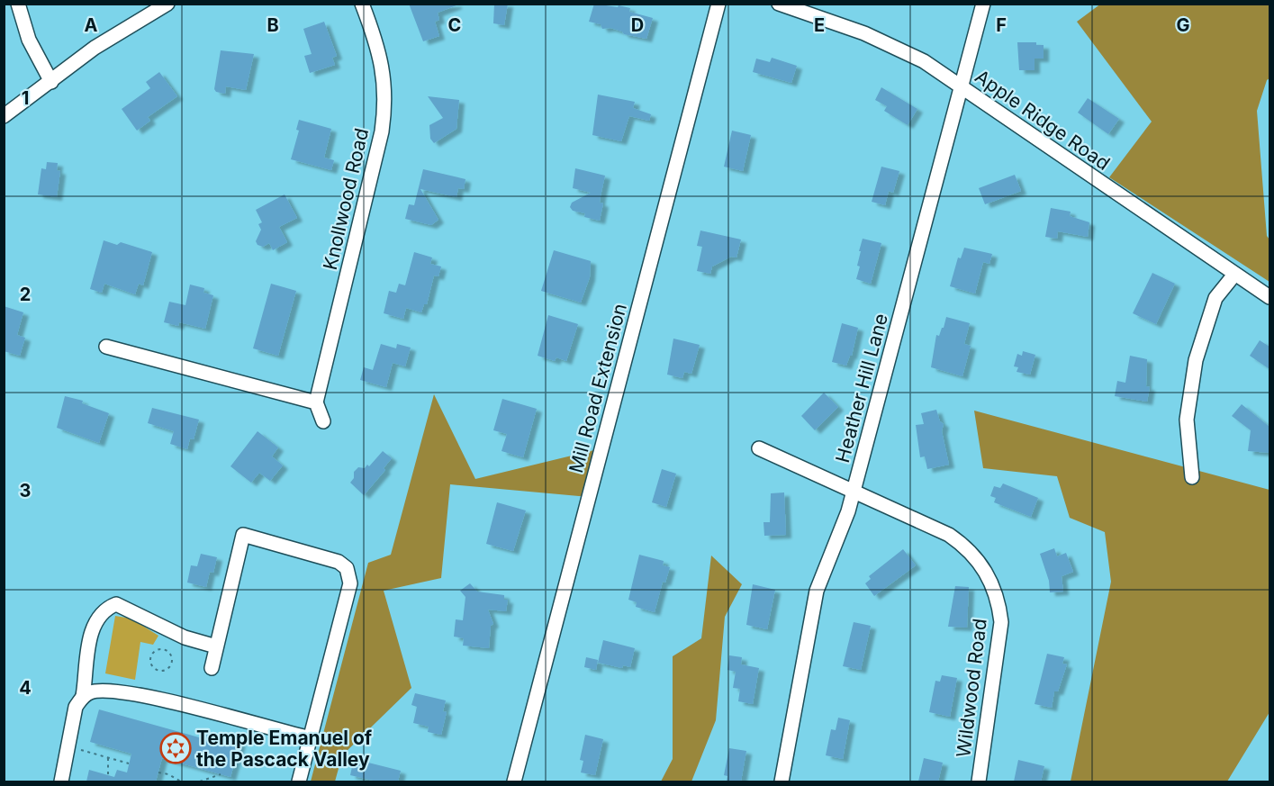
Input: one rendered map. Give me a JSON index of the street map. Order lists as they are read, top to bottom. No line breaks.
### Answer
{"streets":{"street":["Apple Ridge Road","Knollwood Road","Mill Road Extension","Heather Hill Lane","Wildwood Road"]},"crossings":[["Apple Ridge Road","Heather Hill Lane"],["Heather Hill Lane","Wildwood Road"]],"places":{"synagogue":["Temple Emanuel of the Pascack Valley"]},"grid":{"columns":["A","B","C","D","E","F","G"],"rows":["1","2","3","4"]}}
